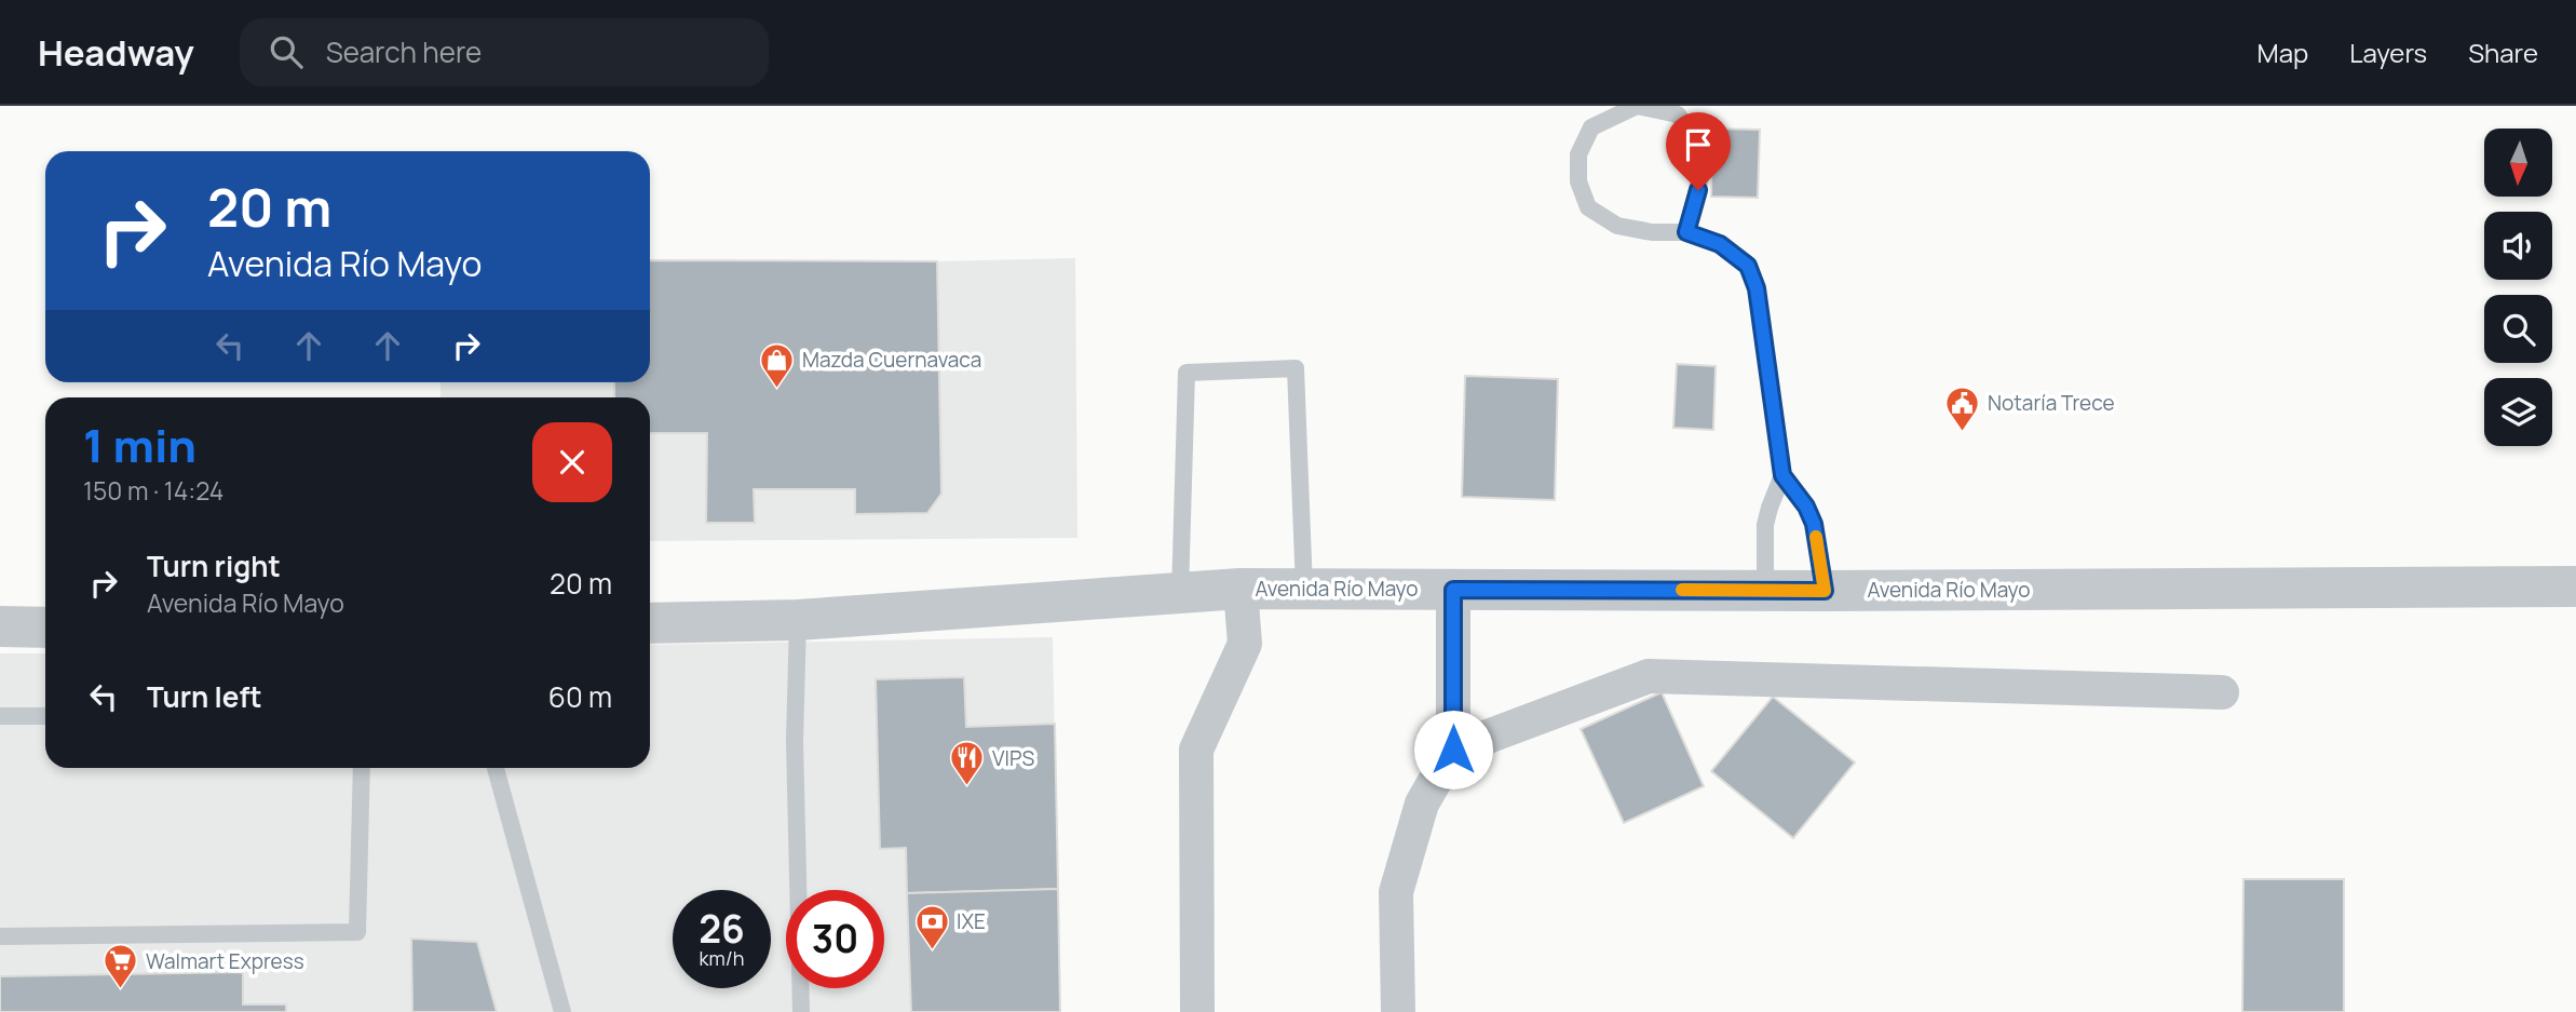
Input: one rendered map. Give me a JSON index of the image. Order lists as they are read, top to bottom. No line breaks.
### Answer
{"streets":{"street":["Avenida Río Mayo"]},"places":{"shop":["Mazda Cuernavaca"],"public building":["Notaría Trece"],"restaurant":["VIPS"],"bank":["IXE"],"supermarket":["Walmart Express"]},"north":"bottom","page":{"header":"Headway","search":"Search here","nav":["Map","Layers","Share"],"turn":["20 m","Avenida Río Mayo"],"heading":["1 min","150 m · 14:24"],"list":[{"name":"Turn right","note":"Avenida Río Mayo","value":"20 m"},{"name":"Turn left","value":"60 m"}],"speed":"26 km/h","limit":"30"}}
